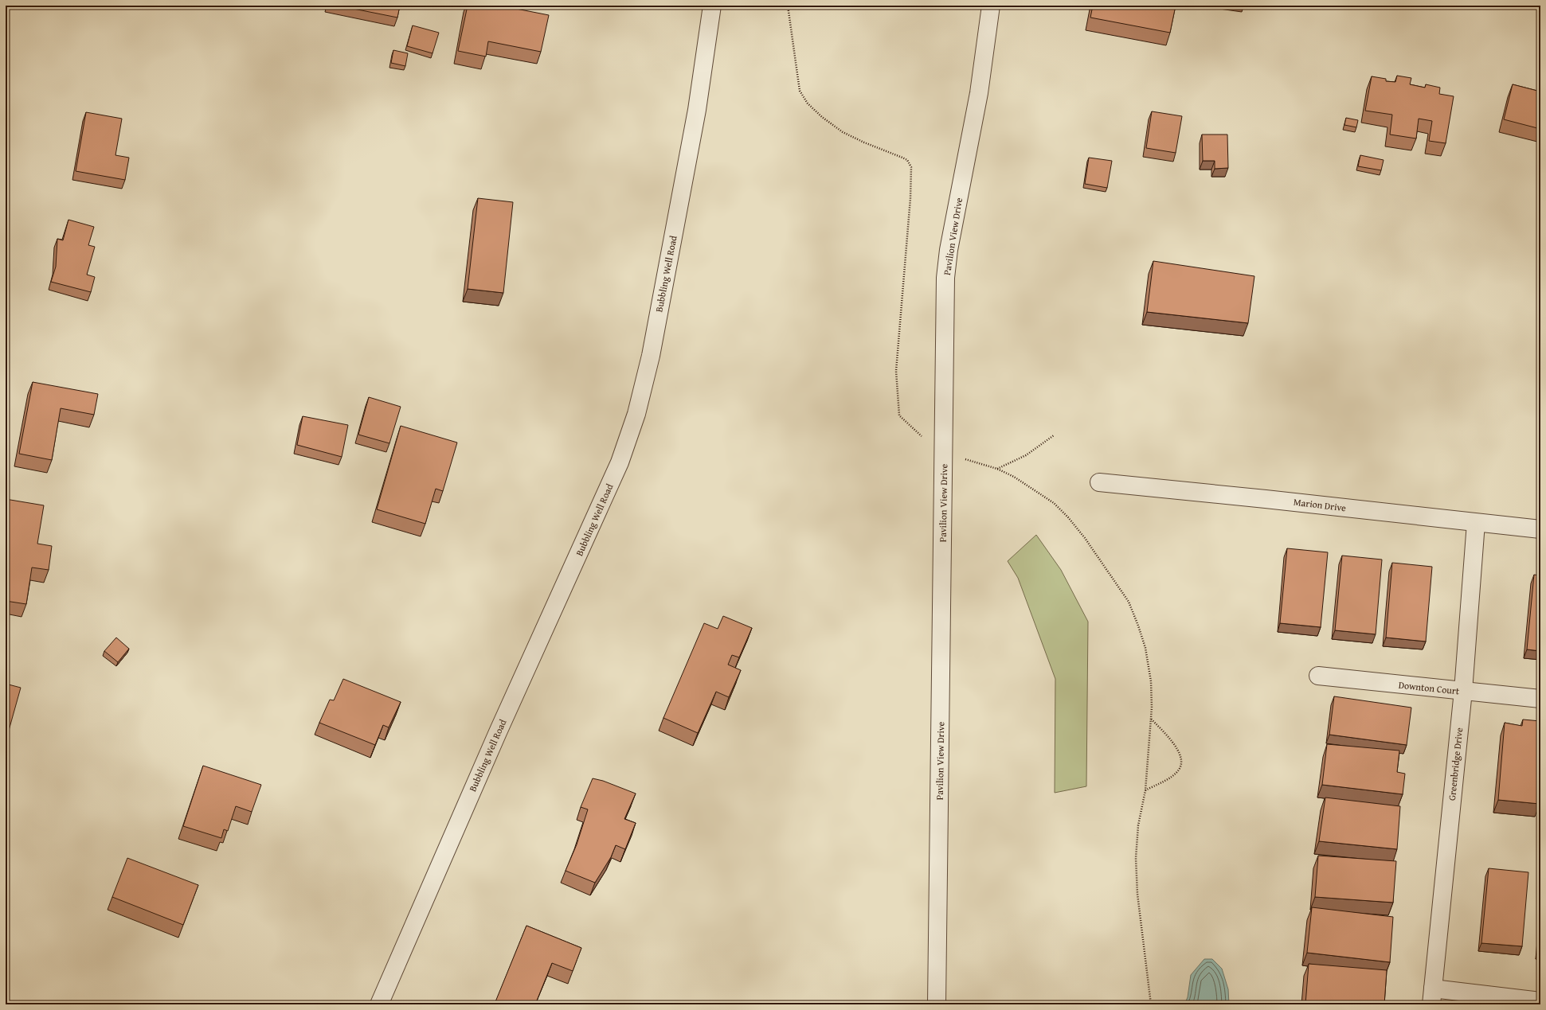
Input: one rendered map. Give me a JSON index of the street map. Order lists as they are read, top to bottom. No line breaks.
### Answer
{"streets":{"street":["Pavilion View Drive","Bubbling Well Road","Marion Drive","Downton Court","Greenbridge Drive"]},"crossings":[["Marion Drive","Greenbridge Drive"],["Downton Court","Greenbridge Drive"]]}
